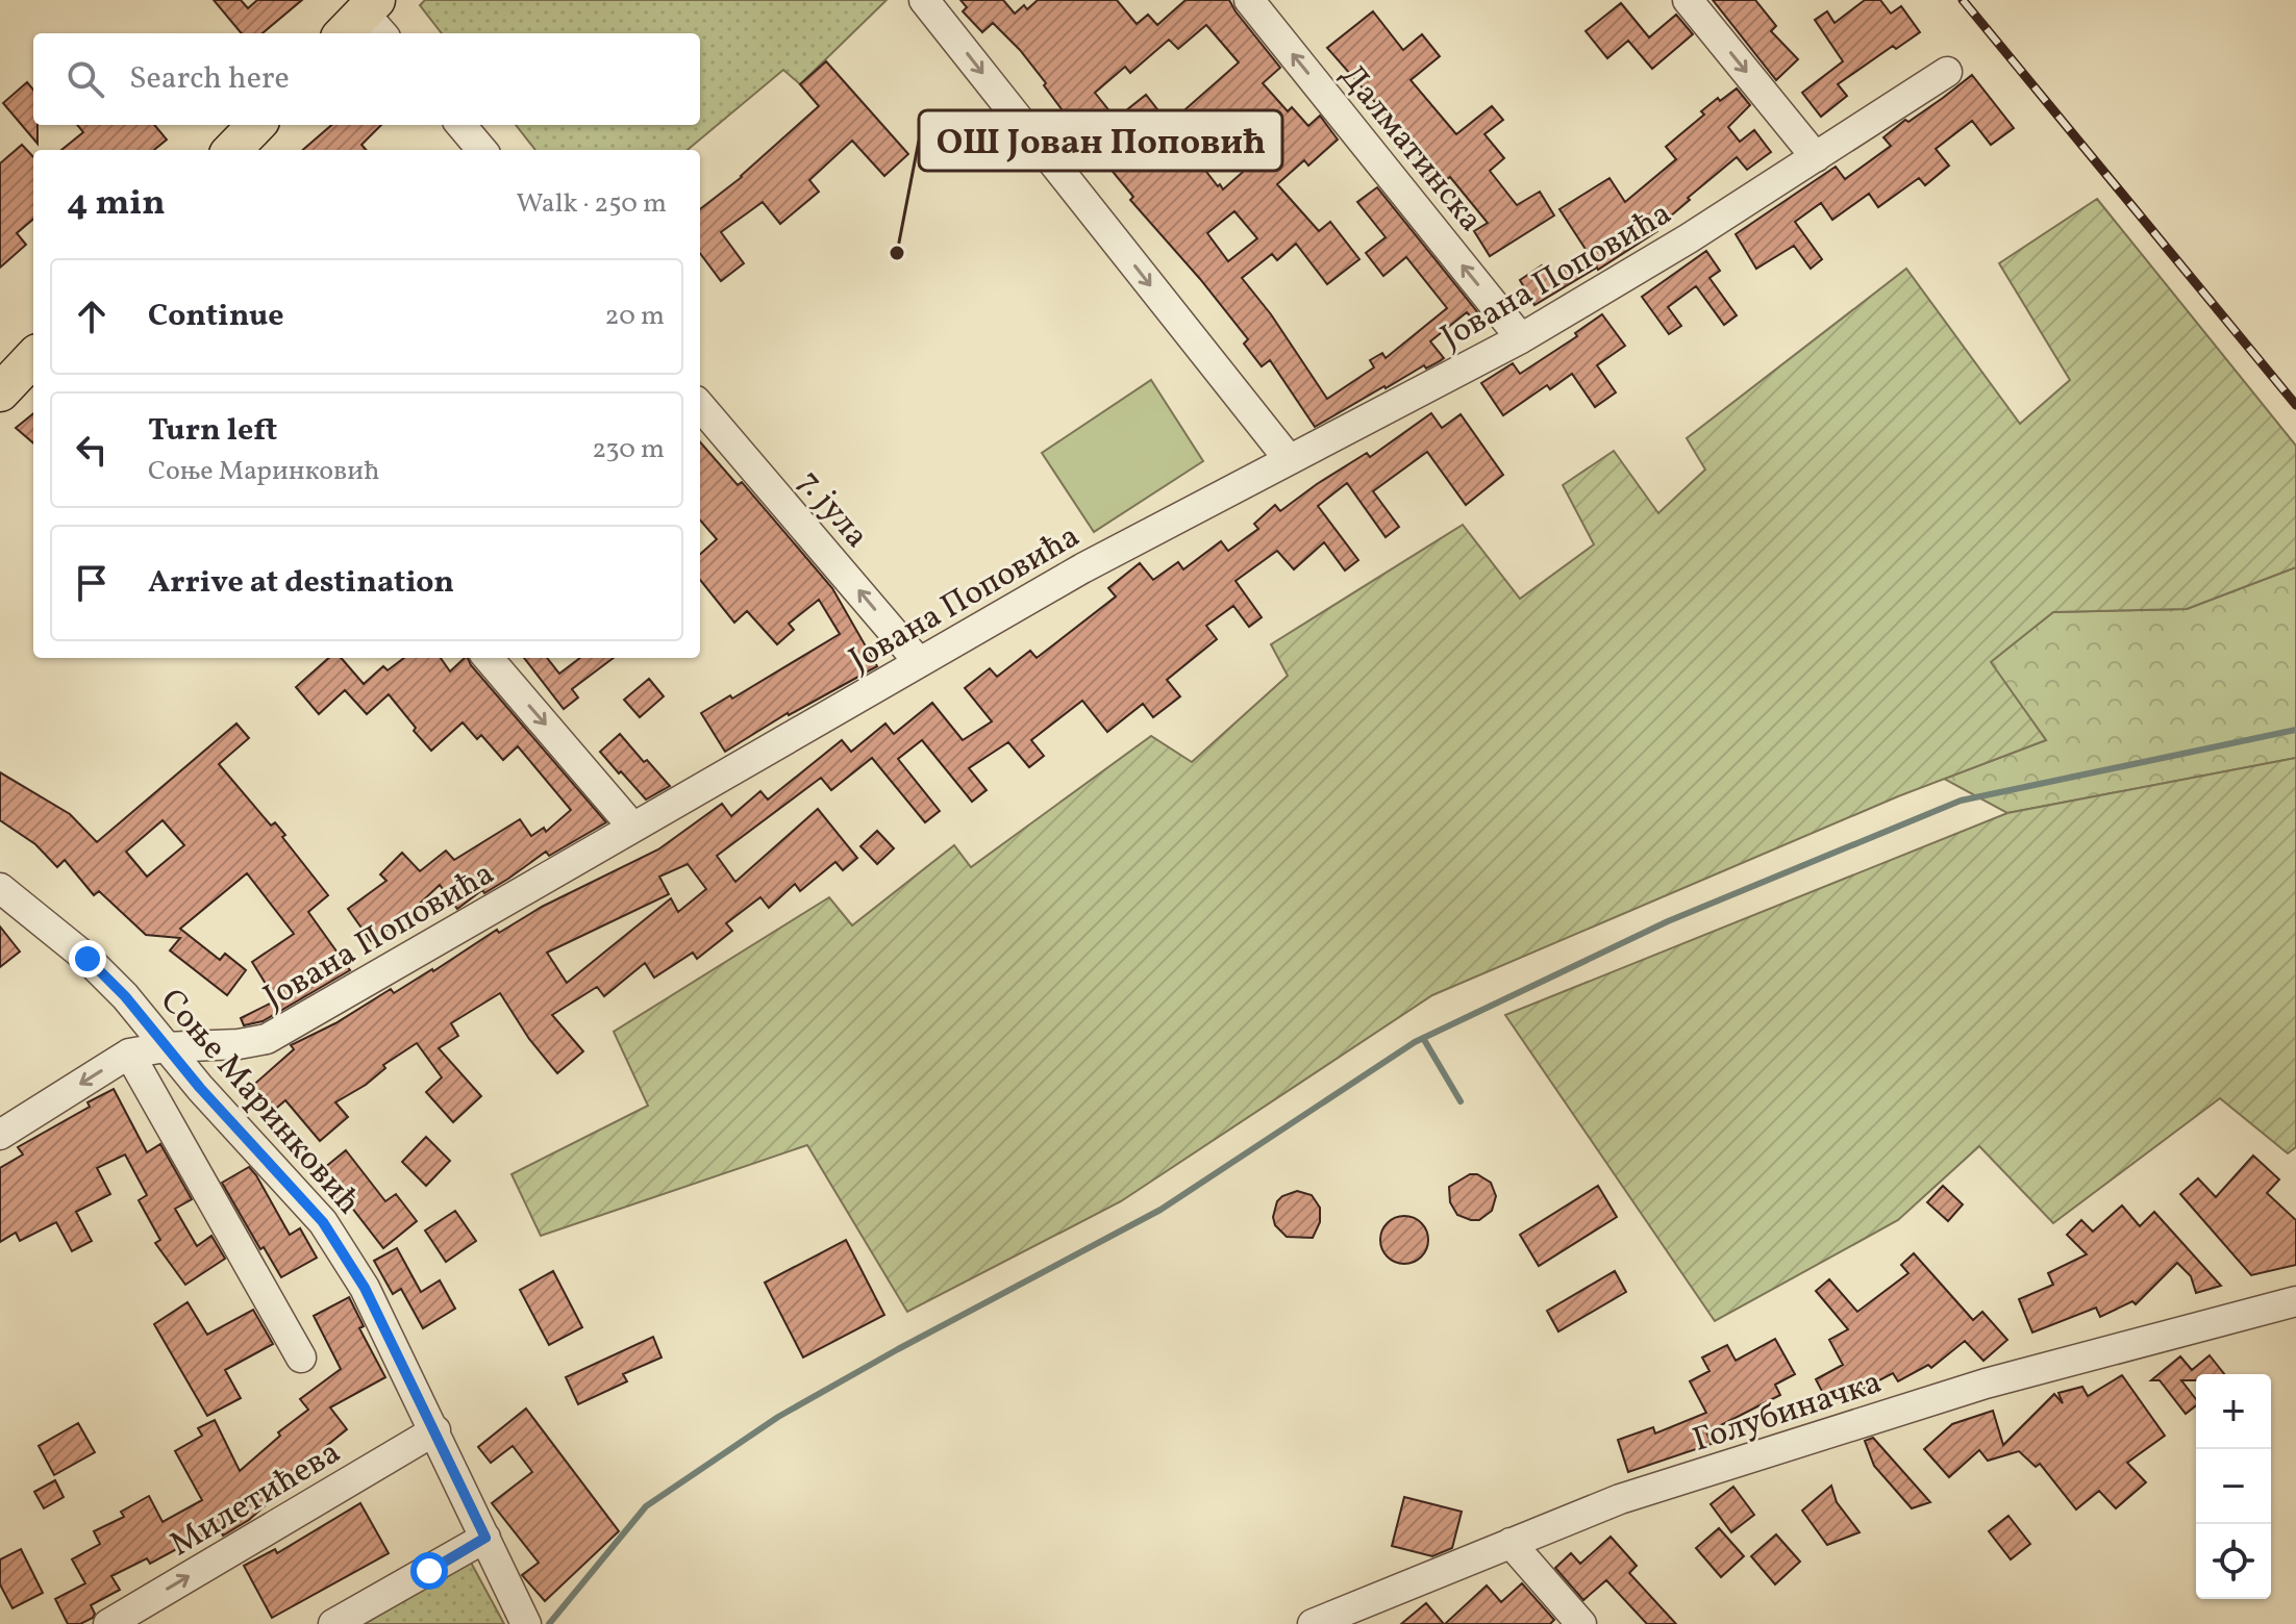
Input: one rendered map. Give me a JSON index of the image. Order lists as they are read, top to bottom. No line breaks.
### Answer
{"streets":{"street":["Далматинска","Јована Поповића","7. јула","Соње Маринковић","Голубиначка","Милетићева"]},"crossings":[["Далматинска","Јована Поповића"],["Јована Поповића","7. јула"],["Јована Поповића","Соње Маринковић"],["Соње Маринковић","Милетићева"]],"one_way":["7. јула"],"places":["ОШ Јован Поповић"],"page":{"search":"Search here","heading":["4 min","Walk · 250 m"],"list":[["Continue","20 m"],["Turn left","Соње Маринковић","230 m"],"Arrive at destination"],"map_buttons":["+","−"]}}
